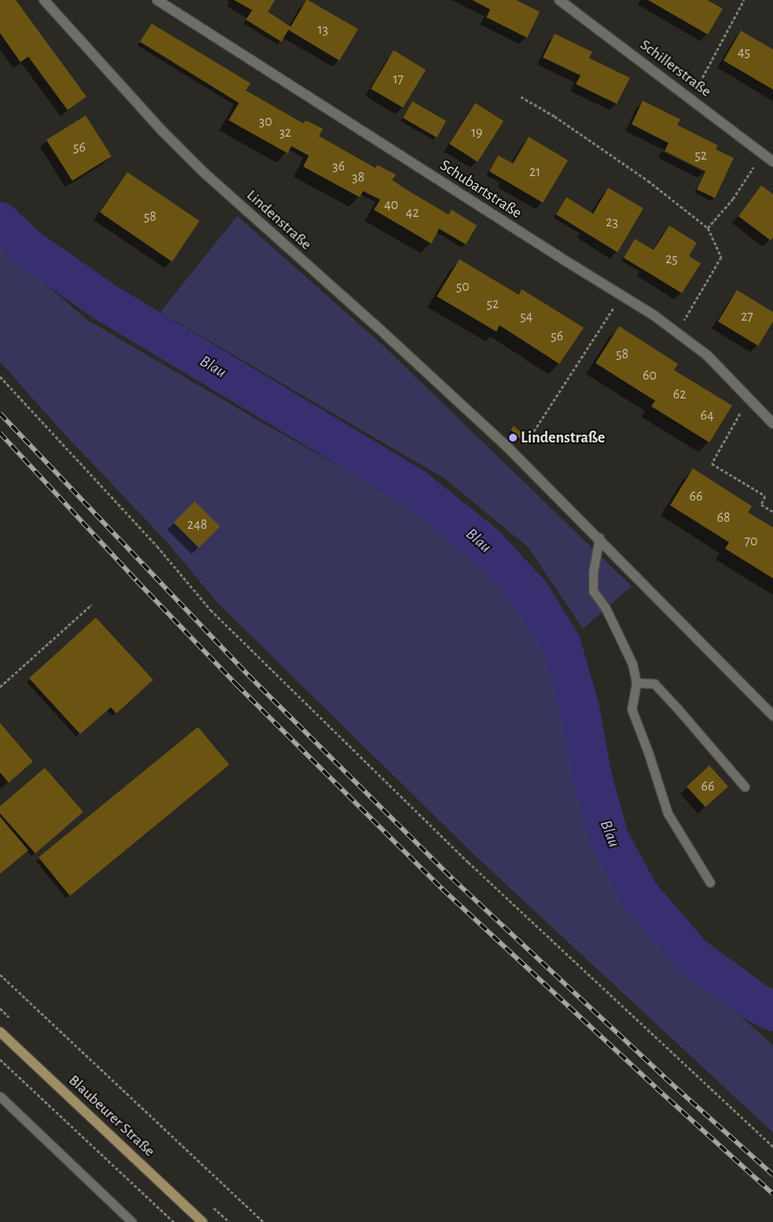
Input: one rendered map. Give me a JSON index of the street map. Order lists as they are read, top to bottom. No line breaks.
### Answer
{"streets":{"main road":["Blaubeurer Straße"],"street":["Schillerstraße","Schubartstraße","Lindenstraße"]},"water":["Blau"],"places":["Lindenstraße"],"house_numbers":["13","45","17","30","32","19","56","52","36","21","38","40","42","58","23","25","50","52","54","27","56","58","60","62","64","66","68","248","70","66"]}
